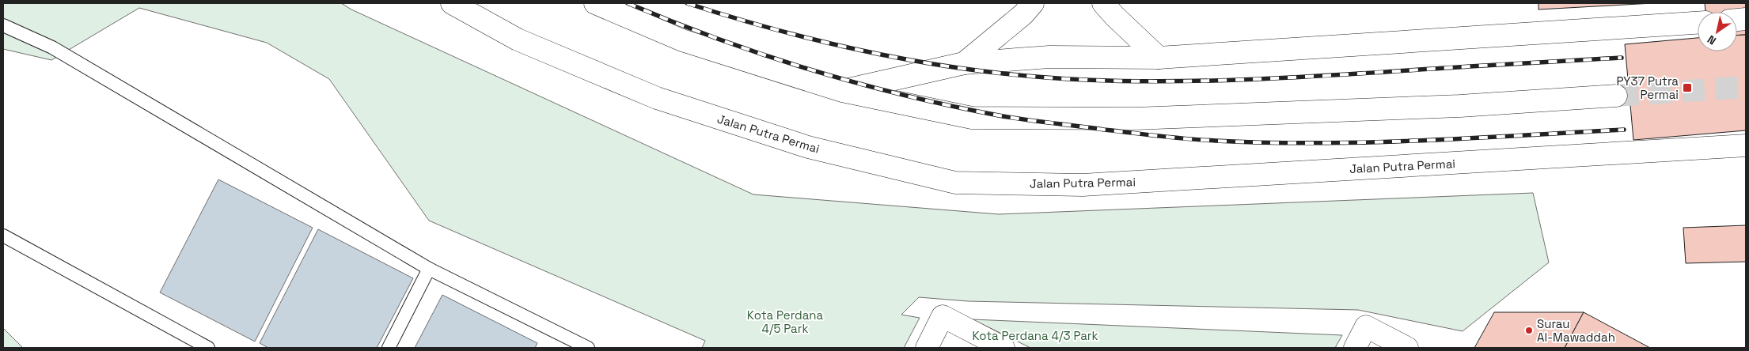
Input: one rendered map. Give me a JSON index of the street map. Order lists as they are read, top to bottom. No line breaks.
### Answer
{"streets":{"main road":["Jalan Putra Permai"]},"parks":["Kota Perdana 4/5 Park","Kota Perdana 4/3 Park"],"places":{"transit":["PY37 Putra Permai"],"other":["Surau Al-Mawaddah"]},"north":"bottom left"}
